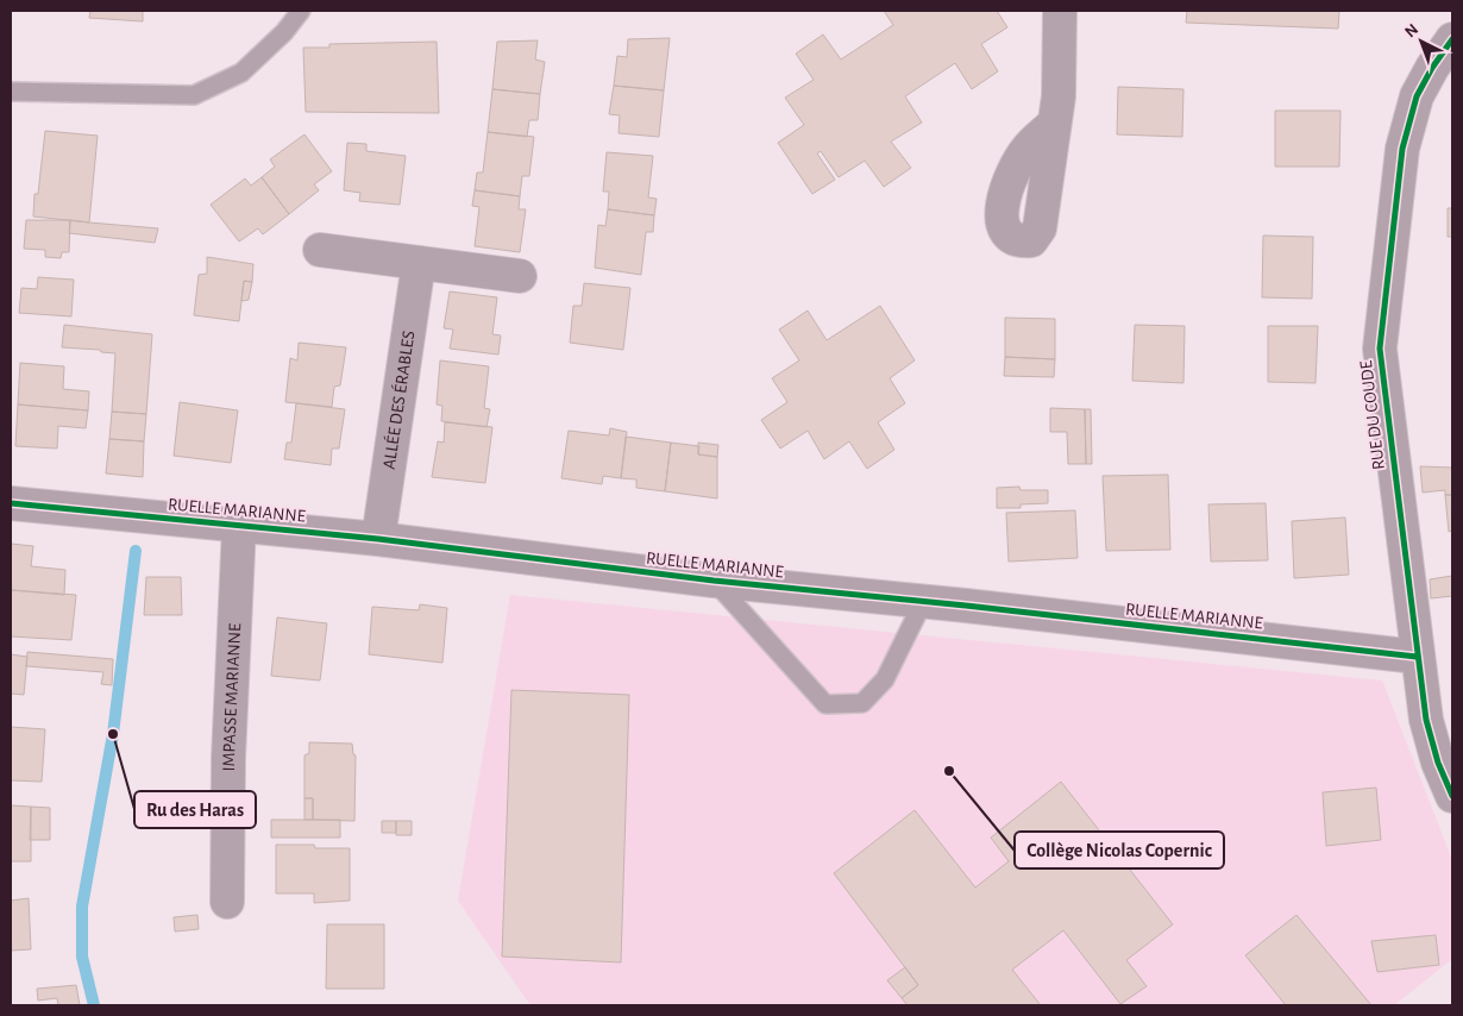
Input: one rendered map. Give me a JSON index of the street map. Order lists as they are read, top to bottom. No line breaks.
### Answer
{"streets":{"street":["ALLÉE DES ÉRABLES","RUE DU COUDE","RUELLE MARIANNE","IMPASSE MARIANNE"]},"crossings":[["ALLÉE DES ÉRABLES","RUELLE MARIANNE"],["RUE DU COUDE","RUELLE MARIANNE"],["RUELLE MARIANNE","IMPASSE MARIANNE"]],"places":["Ru des Haras","Collège Nicolas Copernic"],"north":"top left"}
